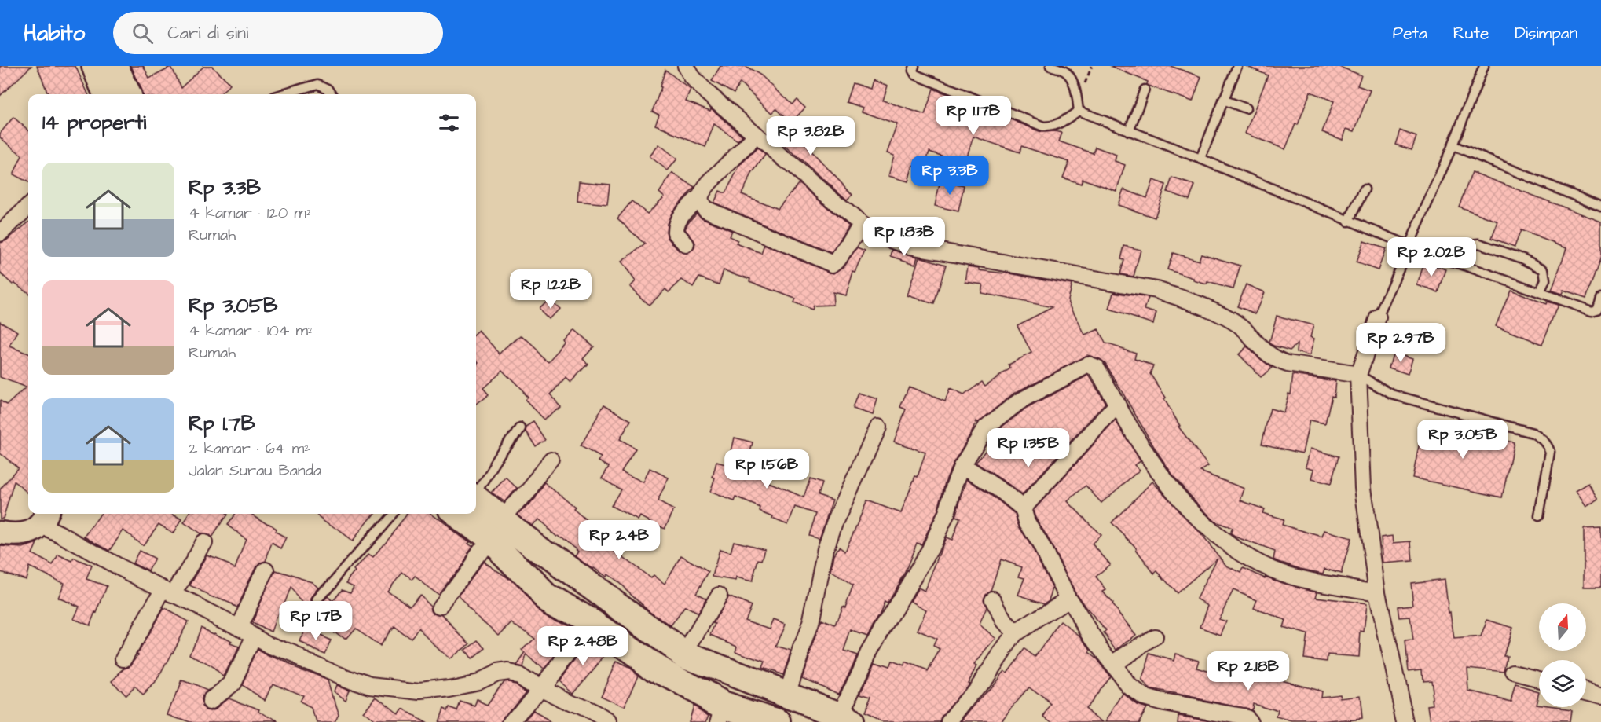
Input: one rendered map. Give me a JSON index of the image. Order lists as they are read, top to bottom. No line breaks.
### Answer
{"north":"top","page":{"header":"Habito","search":"Cari di sini","nav":["Peta","Rute","Disimpan"],"heading":"14 properti","price":["Rp 1.17B","Rp 3.82B","Rp 3.3B","Rp 1.83B","Rp 2.02B","Rp 1.22B","Rp 2.97B","Rp 3.05B","Rp 1.35B","Rp 1.56B","Rp 2.4B","Rp 1.7B","Rp 2.48B","Rp 2.18B"],"list":[{"name":"Rp 3.3B","note":"4 kamar · 120 m² · Rumah"},{"name":"Rp 3.05B","note":"4 kamar · 104 m² · Rumah"},{"name":"Rp 1.7B","note":"2 kamar · 64 m² · Jalan Surau Banda"}]}}
